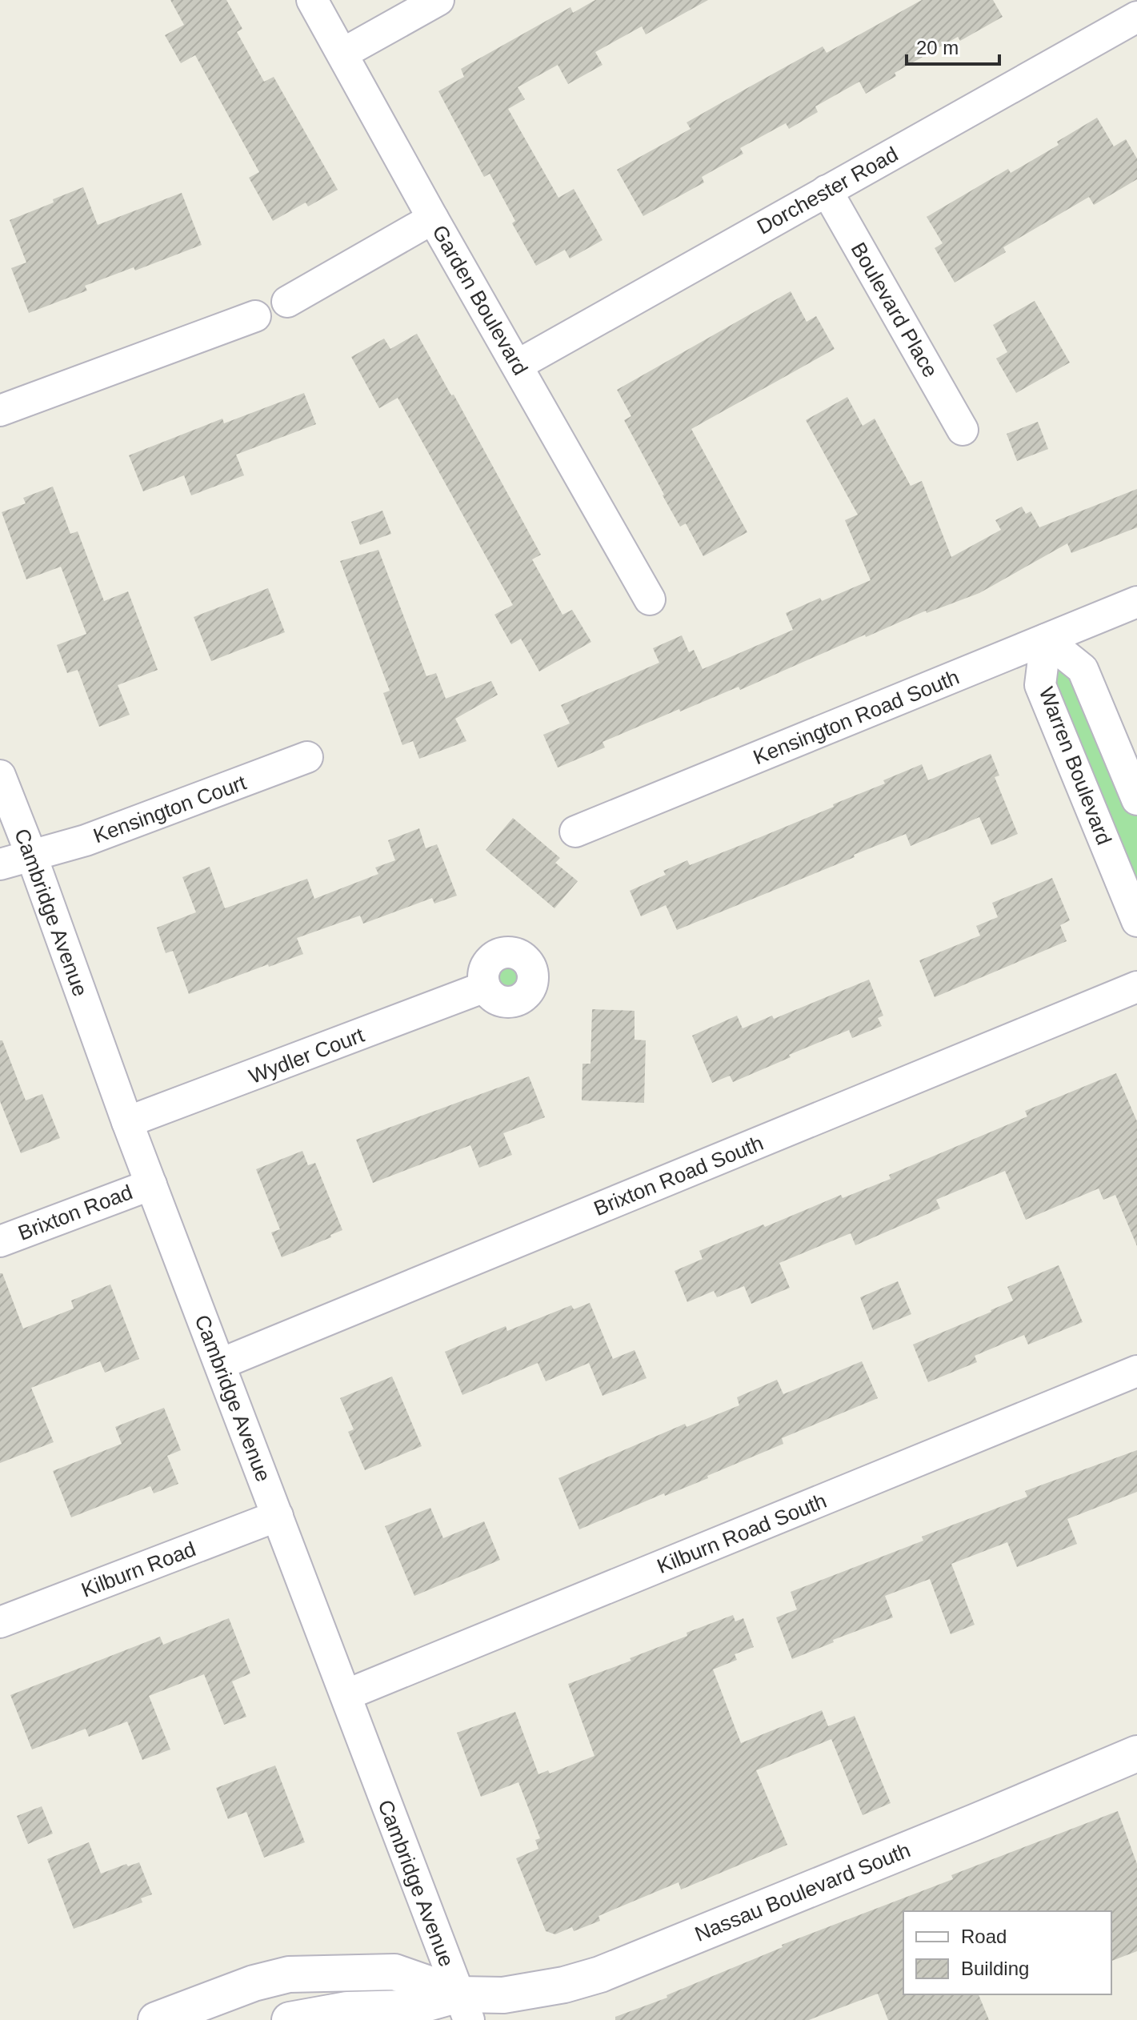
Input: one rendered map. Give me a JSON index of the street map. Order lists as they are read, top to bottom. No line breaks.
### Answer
{"streets":{"main road":["Nassau Boulevard South"],"street":["Dorchester Road","Garden Boulevard","Boulevard Place","Kensington Road South","Warren Boulevard","Kensington Court","Cambridge Avenue","Wydler Court","Brixton Road South","Brixton Road","Kilburn Road South","Kilburn Road"]},"crossings":[["Dorchester Road","Garden Boulevard"],["Dorchester Road","Boulevard Place"],["Kensington Road South","Warren Boulevard"],["Kensington Court","Cambridge Avenue"],["Cambridge Avenue","Wydler Court"],["Cambridge Avenue","Brixton Road South"],["Cambridge Avenue","Brixton Road"],["Cambridge Avenue","Kilburn Road South"],["Cambridge Avenue","Kilburn Road"],["Cambridge Avenue","Nassau Boulevard South"]],"legend":["Road","Building"],"scale_bar":"20 m"}
